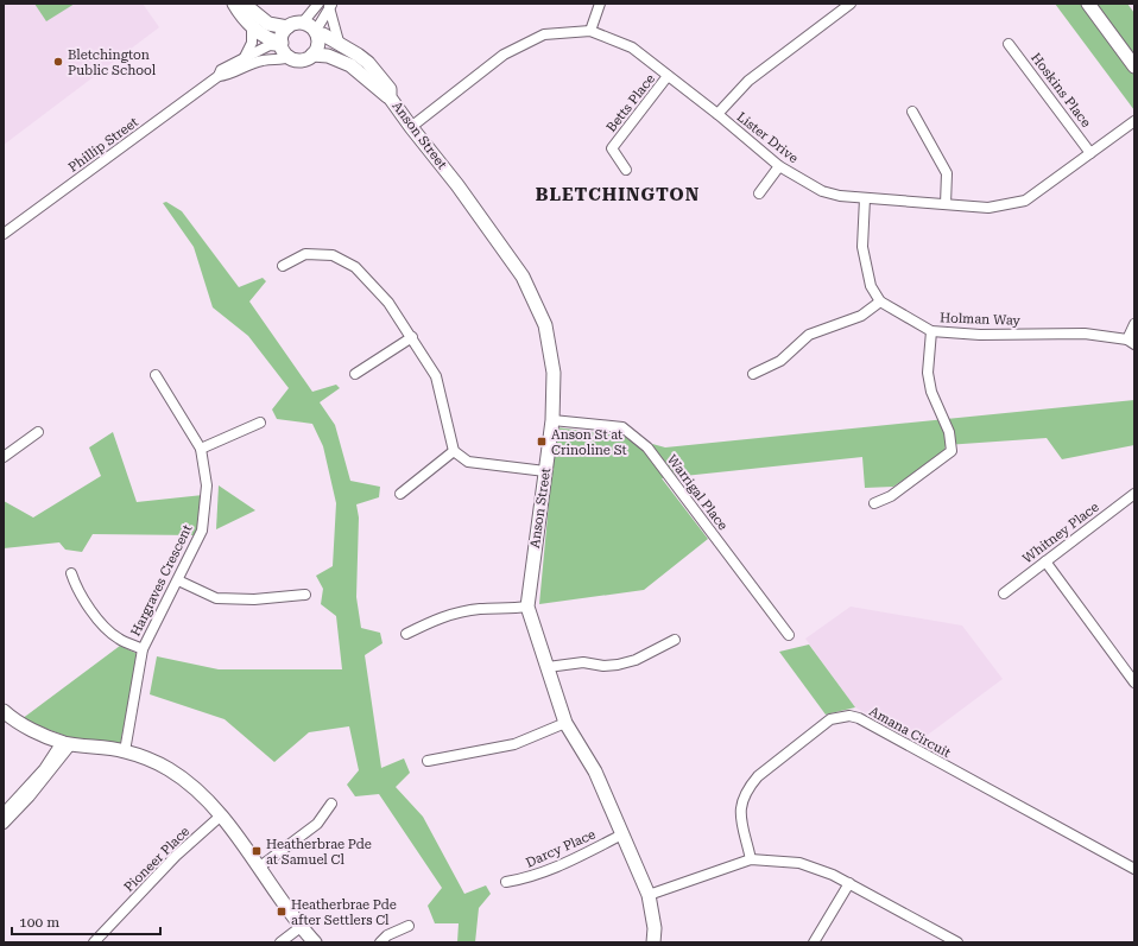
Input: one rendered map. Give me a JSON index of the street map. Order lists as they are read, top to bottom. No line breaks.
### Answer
{"streets":{"street":["Hoskins Place","Betts Place","Anson Street","Lister Drive","Phillip Street","Holman Way","Warrigal Place","Whitney Place","Hargraves Crescent","Amana Circuit","Darcy Place","Pioneer Place"]},"crossings":[["Hoskins Place","Lister Drive"],["Betts Place","Lister Drive"],["Anson Street","Lister Drive"],["Anson Street","Phillip Street"],["Anson Street","Warrigal Place"],["Anson Street","Darcy Place"]],"districts":["BLETCHINGTON"],"places":{"other":["Bletchington Public School"],"transit":["Anson St at Crinoline St","Heatherbrae Pde at Samuel Cl","Heatherbrae Pde after Settlers Cl"]},"scale_bar":"100 m"}
